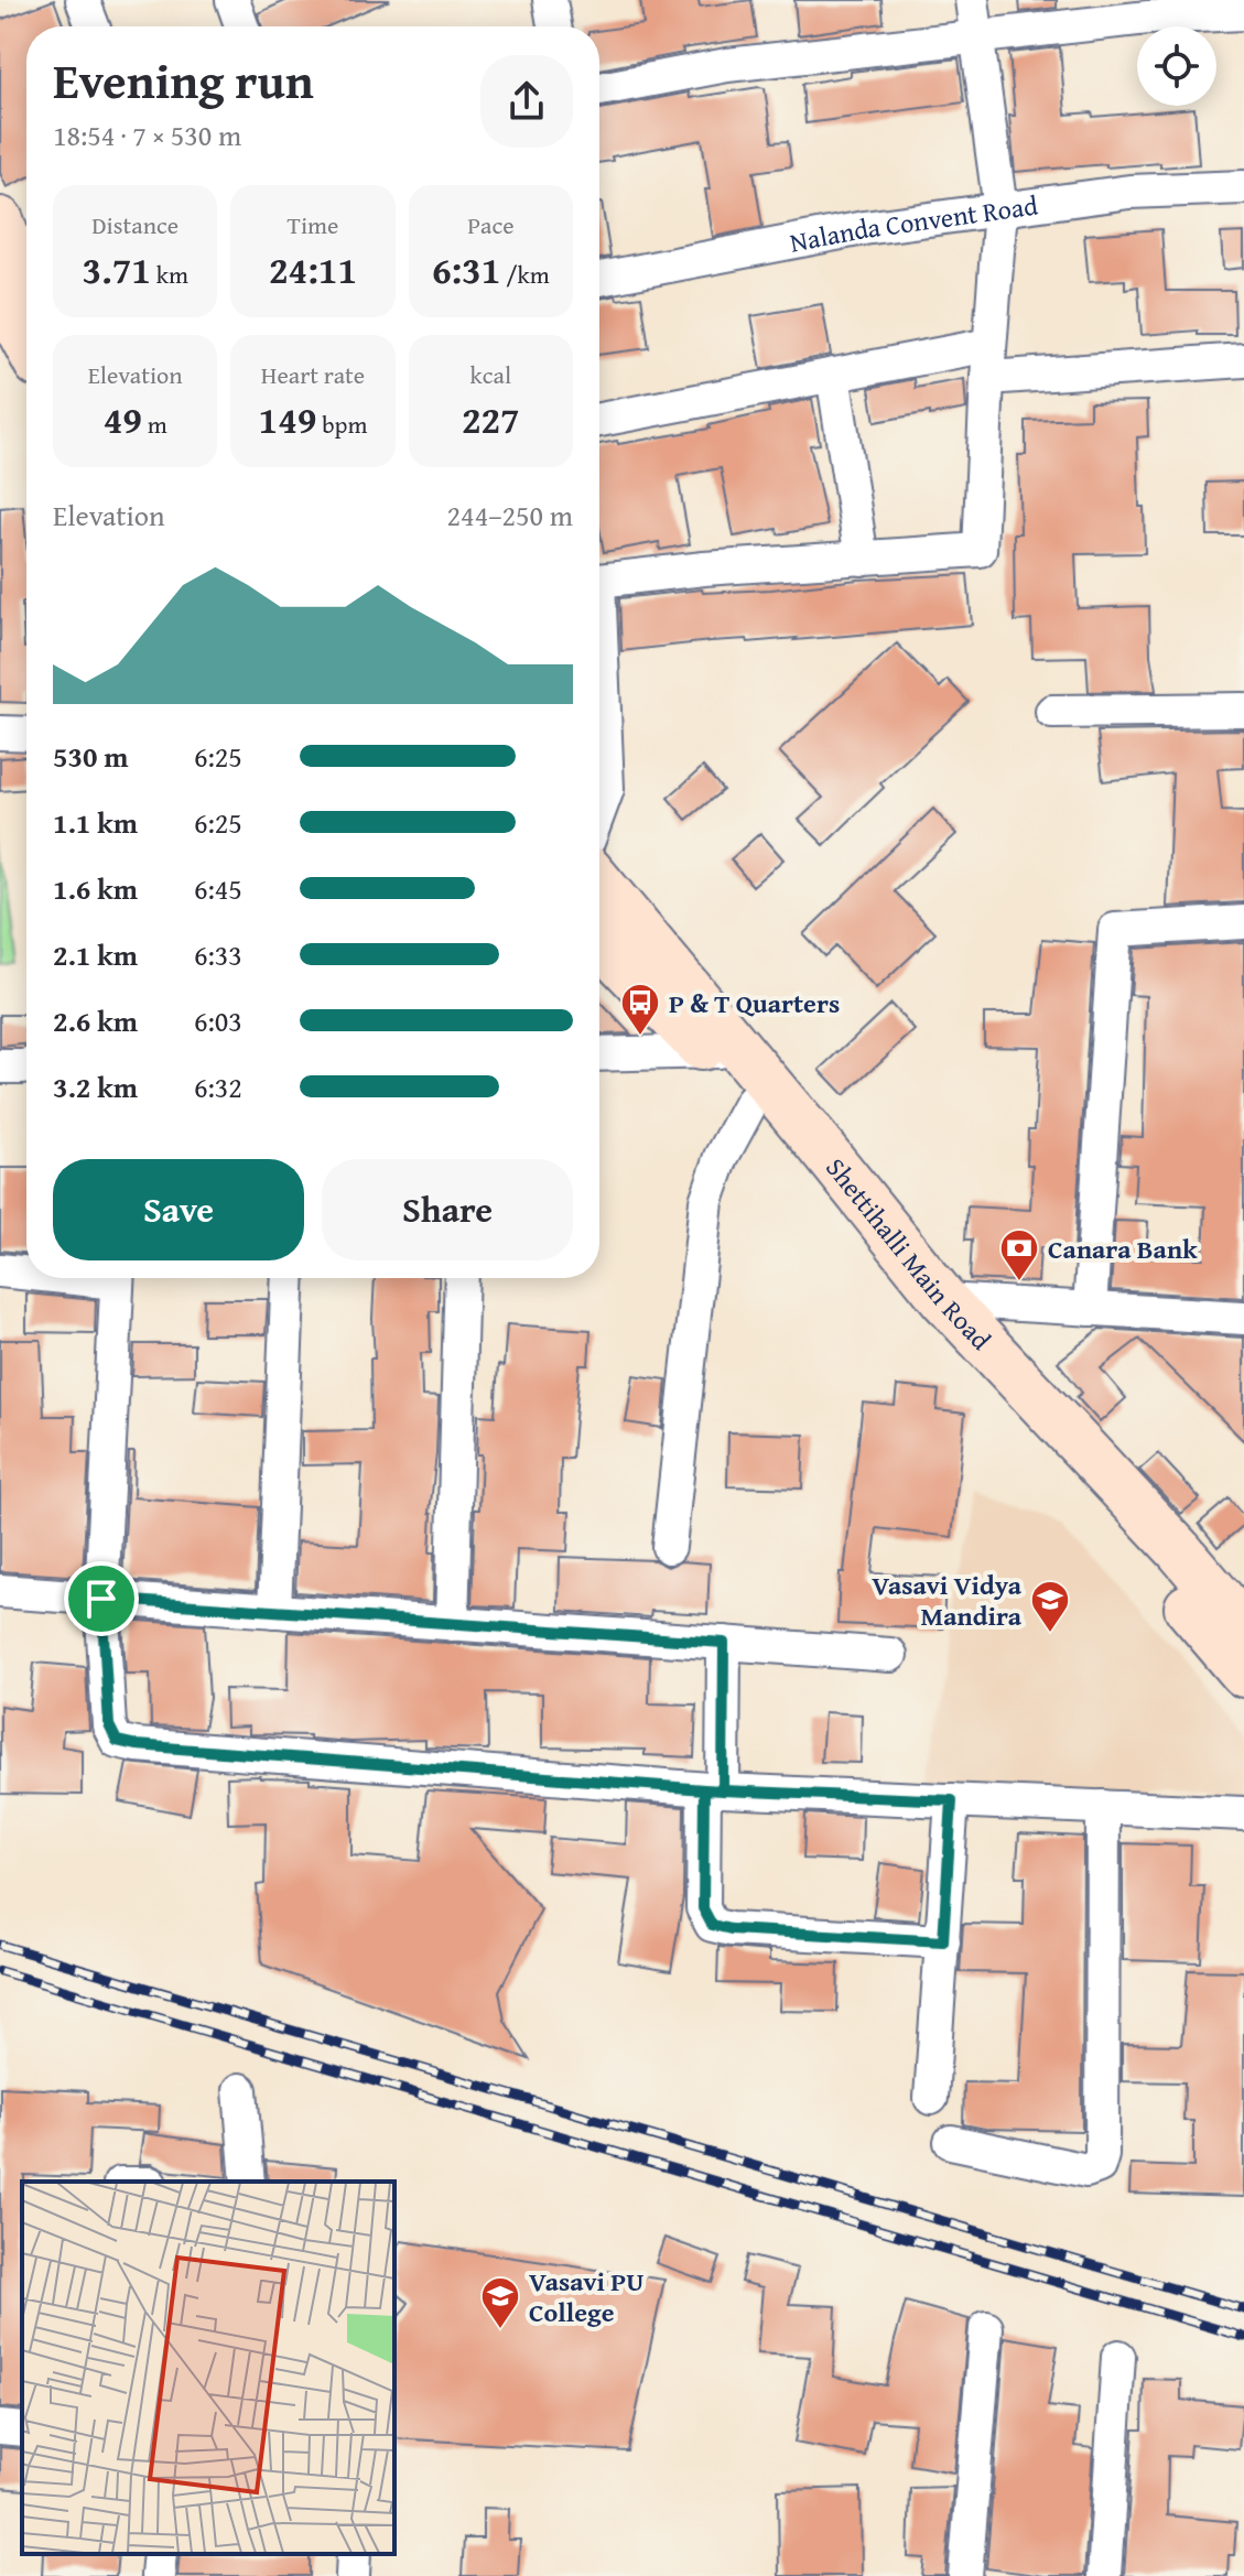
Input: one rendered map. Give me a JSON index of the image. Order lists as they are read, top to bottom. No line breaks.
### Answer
{"streets":{"main road":["Shettihalli Main Road"],"street":["Nalanda Convent Road"]},"places":{"bus stop":["P & T Quarters"],"bank":["Canara Bank"],"school or university":["Vasavi Vidya Mandira","Vasavi PU College"]},"page":{"heading":["Evening run","18:54 · 7 × 530 m"],"stats":[["Distance","3.71 km"],["Time","24:11"],["Pace","6:31 /km"],["Elevation","49 m"],["Heart rate","149 bpm"],["kcal","227"]],"chart":["Elevation","244–250 m"],"list":[{"name":"530 m","note":"6:25"},{"name":"1.1 km","note":"6:25"},{"name":"1.6 km","note":"6:45"},{"name":"2.1 km","note":"6:33"},{"name":"2.6 km","note":"6:03"},{"name":"3.2 km","note":"6:32"}],"buttons":["Save","Share"]}}
